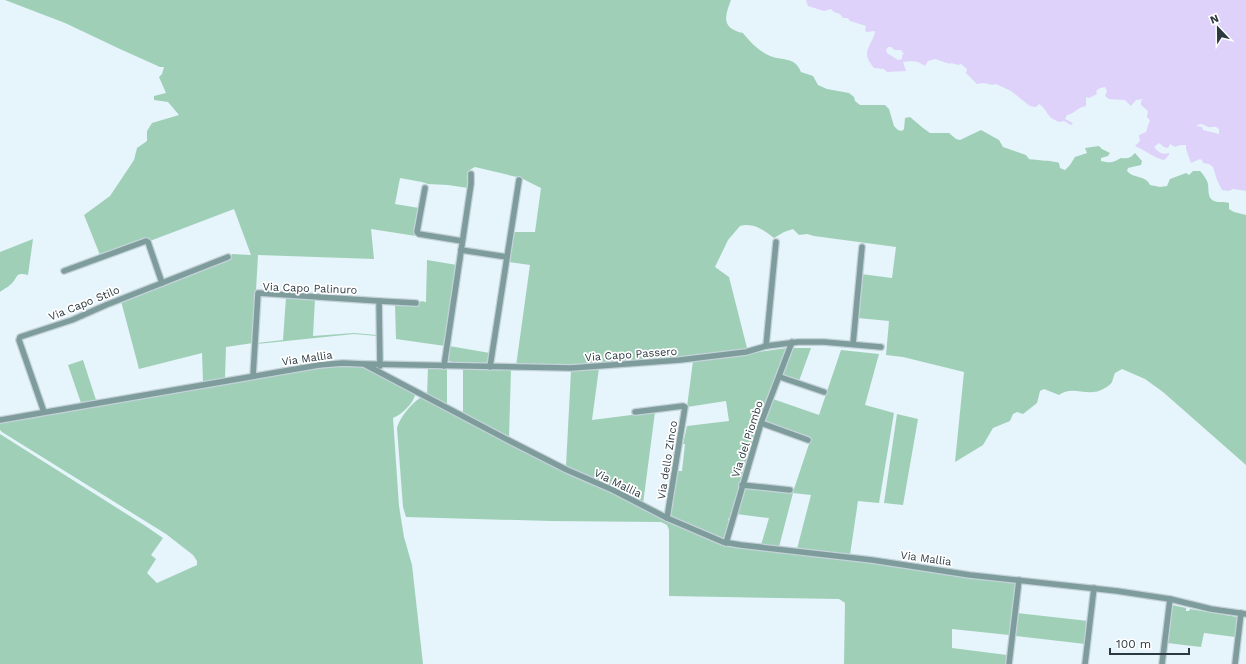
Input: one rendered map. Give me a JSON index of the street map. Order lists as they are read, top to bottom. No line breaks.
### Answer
{"streets":{"street":["Via Capo Palinuro","Via Capo Stilo","Via Capo Passero","Via Mallia","Via del Piombo","Via dello Zinco"]},"crossings":[["Via Capo Palinuro","Via Mallia"],["Via Capo Stilo","Via Mallia"],["Via Capo Passero","Via Mallia"],["Via Capo Passero","Via del Piombo"],["Via Mallia","Via del Piombo"],["Via Mallia","Via dello Zinco"]],"scale_bar":"100 m","north":"top"}
